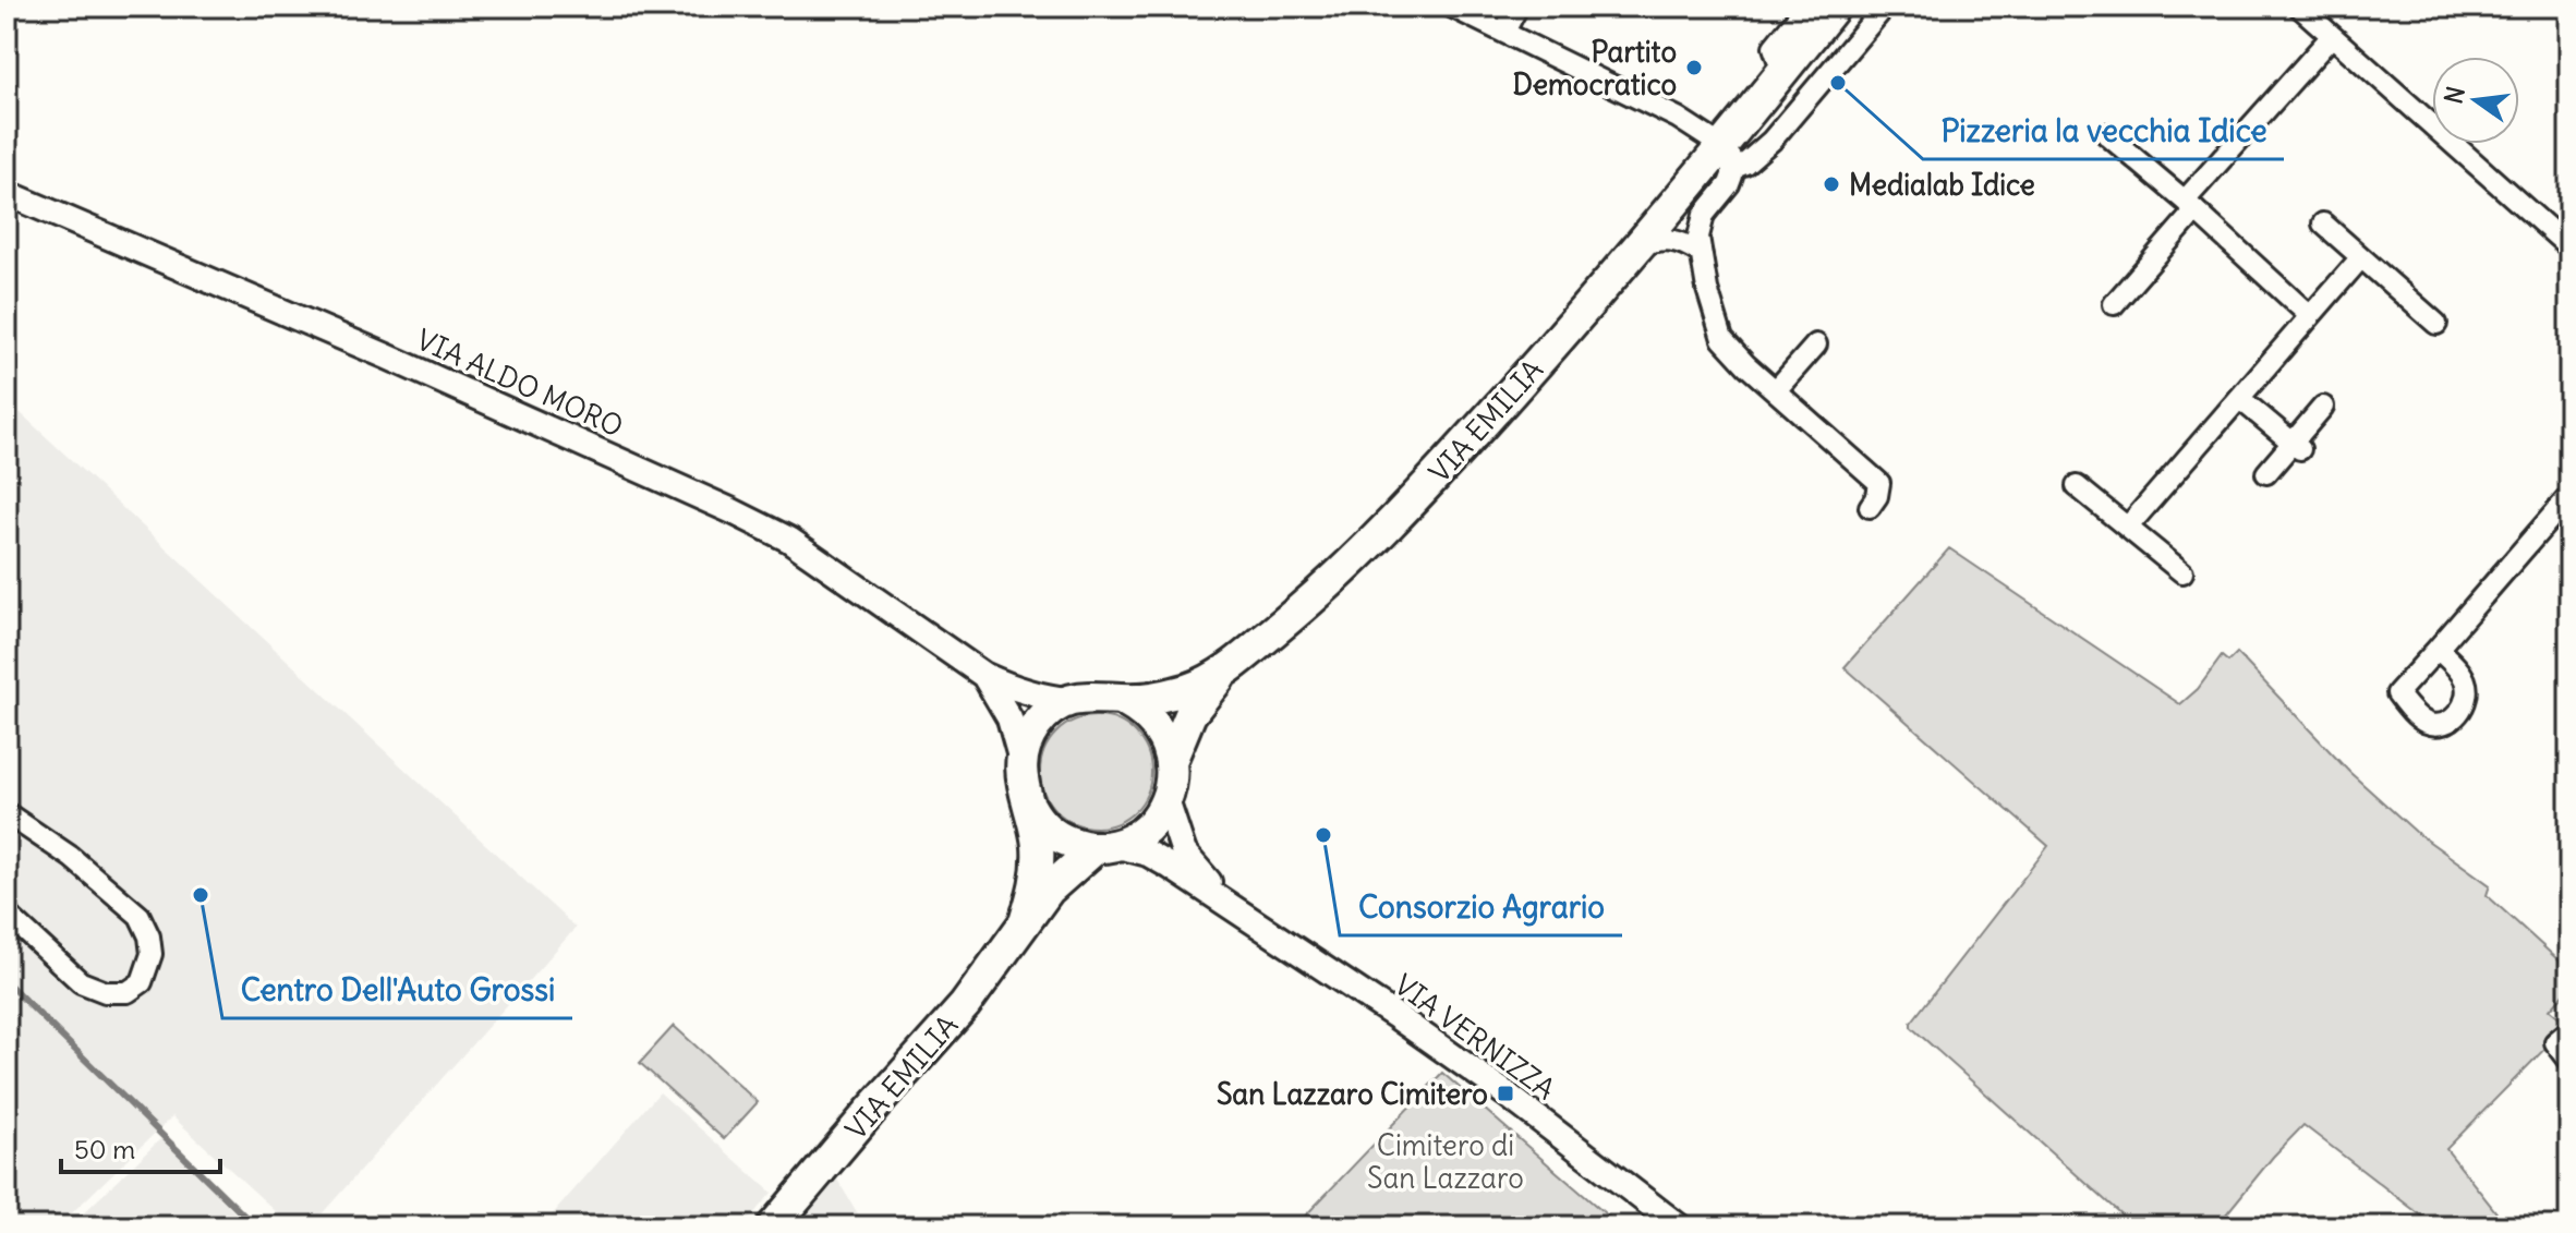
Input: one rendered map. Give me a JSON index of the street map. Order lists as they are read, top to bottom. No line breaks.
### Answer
{"streets":{"main road":["VIA EMILIA"],"street":["VIA ALDO MORO","VIA VERNIZZA"]},"crossings":[["VIA ALDO MORO","VIA EMILIA"],["VIA ALDO MORO","VIA VERNIZZA"],["VIA EMILIA","VIA VERNIZZA"]],"parks":["Cimitero di San Lazzaro"],"places":{"other":["Partito Democratico","Pizzeria la vecchia Idice","Medialab Idice","Consorzio Agrario","Centro Dell'Auto Grossi"],"transit":["San Lazzaro Cimitero"]},"scale_bar":"50 m","north":"left"}
